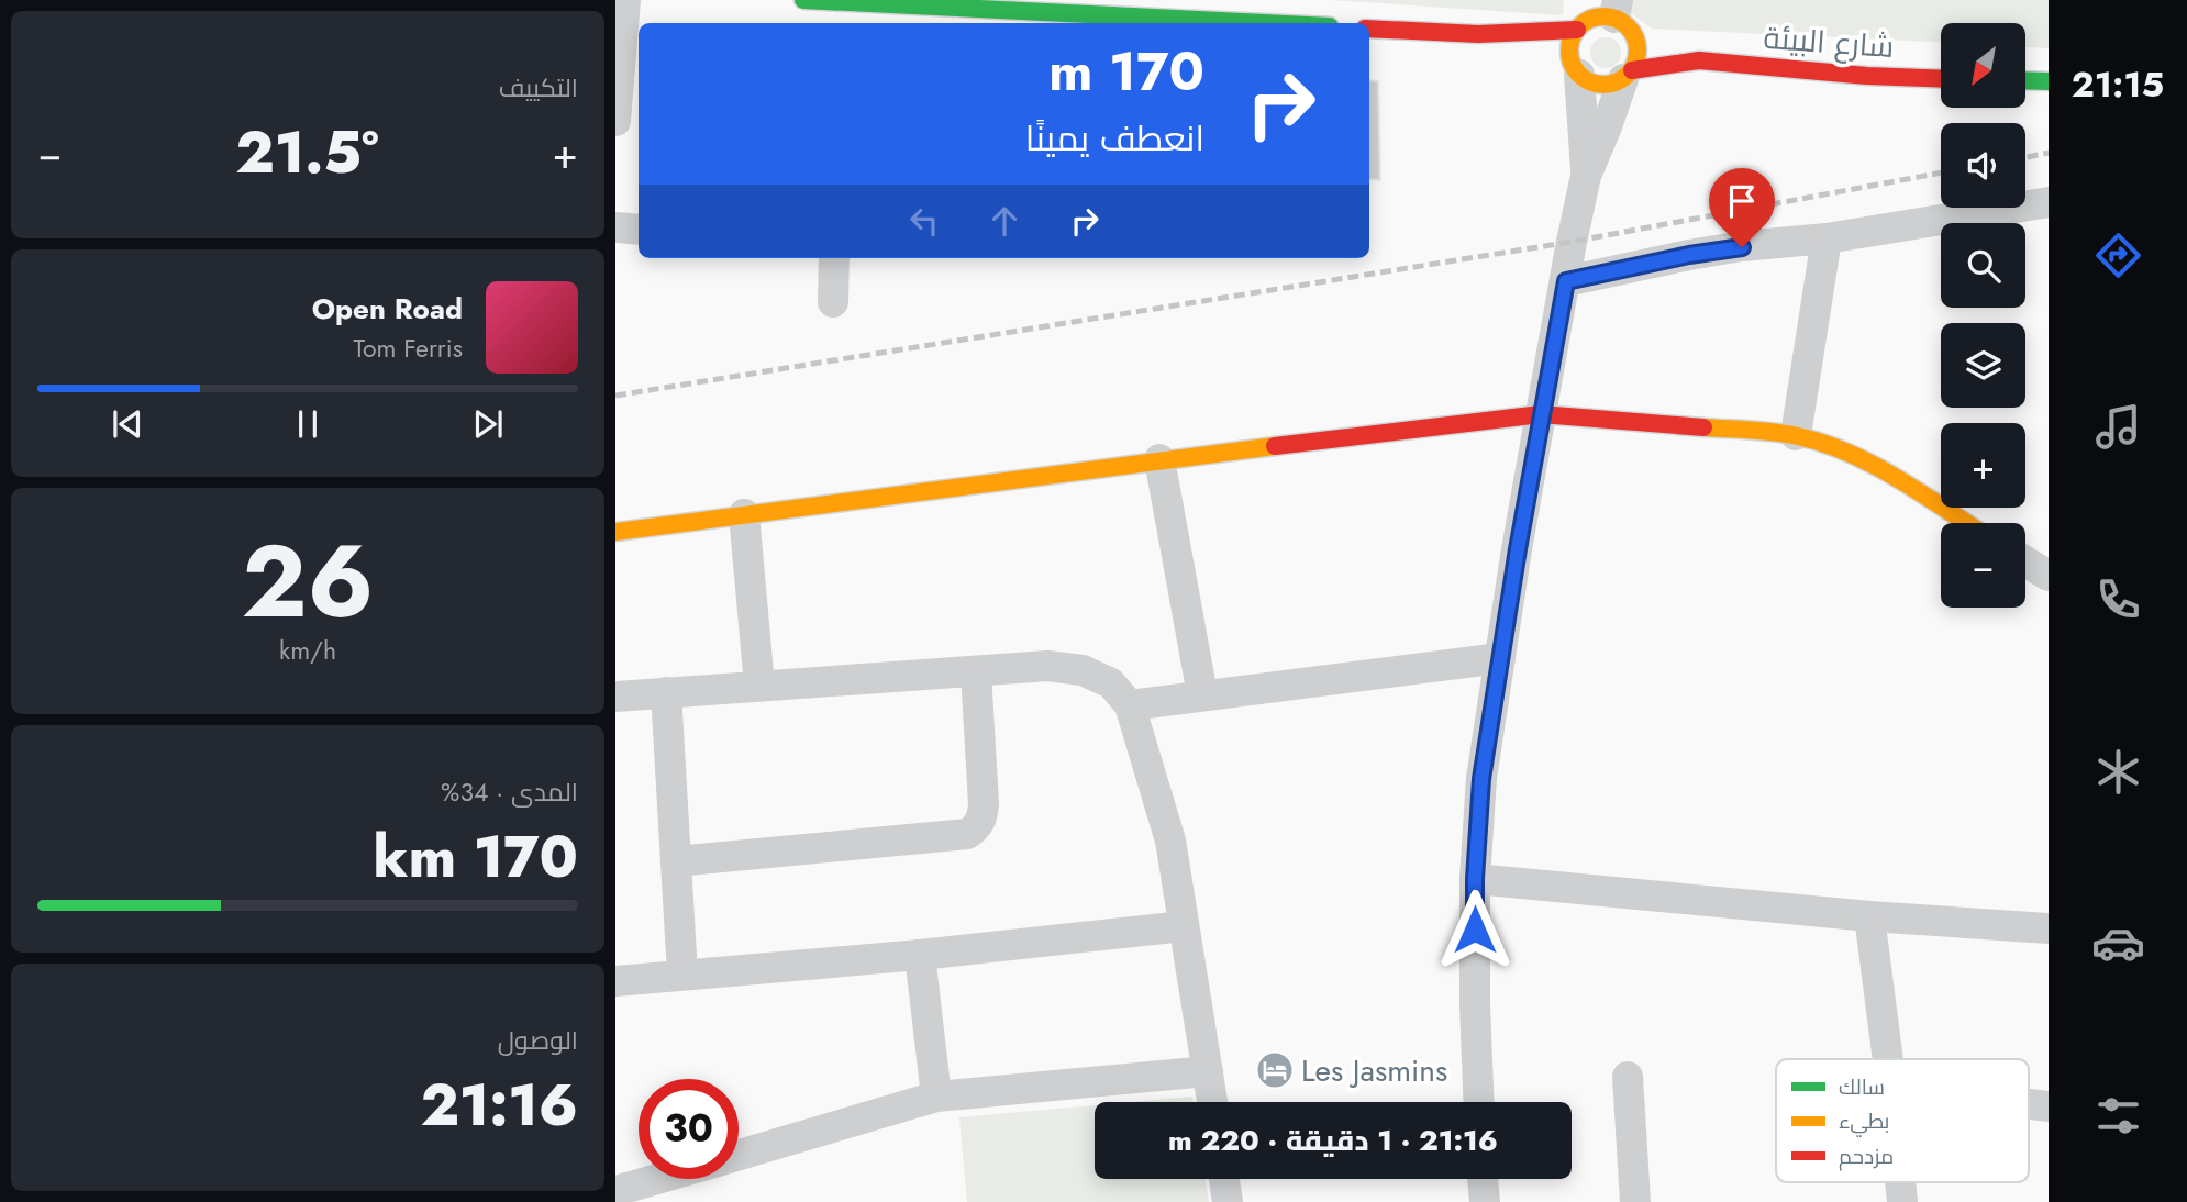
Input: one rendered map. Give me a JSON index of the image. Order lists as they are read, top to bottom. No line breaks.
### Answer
{"streets":{"main road":["شارع البيئة"]},"places":{"hotel":["Les Jasmins"]},"legend":["سالك","بطيء","مزدحم"],"north":"bottom left","page":{"tabs":"21:15","tile":["التكييف",["26","km/h"],["المدى · 34%","170 km"],["الوصول","21:16"]],"map_buttons":["+","−"],"turn":["170 m","انعطف يمينًا"],"heat":["−","21.5°","+"],"song":["Open Road","Tom Ferris"],"limit":"30","trip":"21:16 · 1 دقيقة · 220 m"}}
